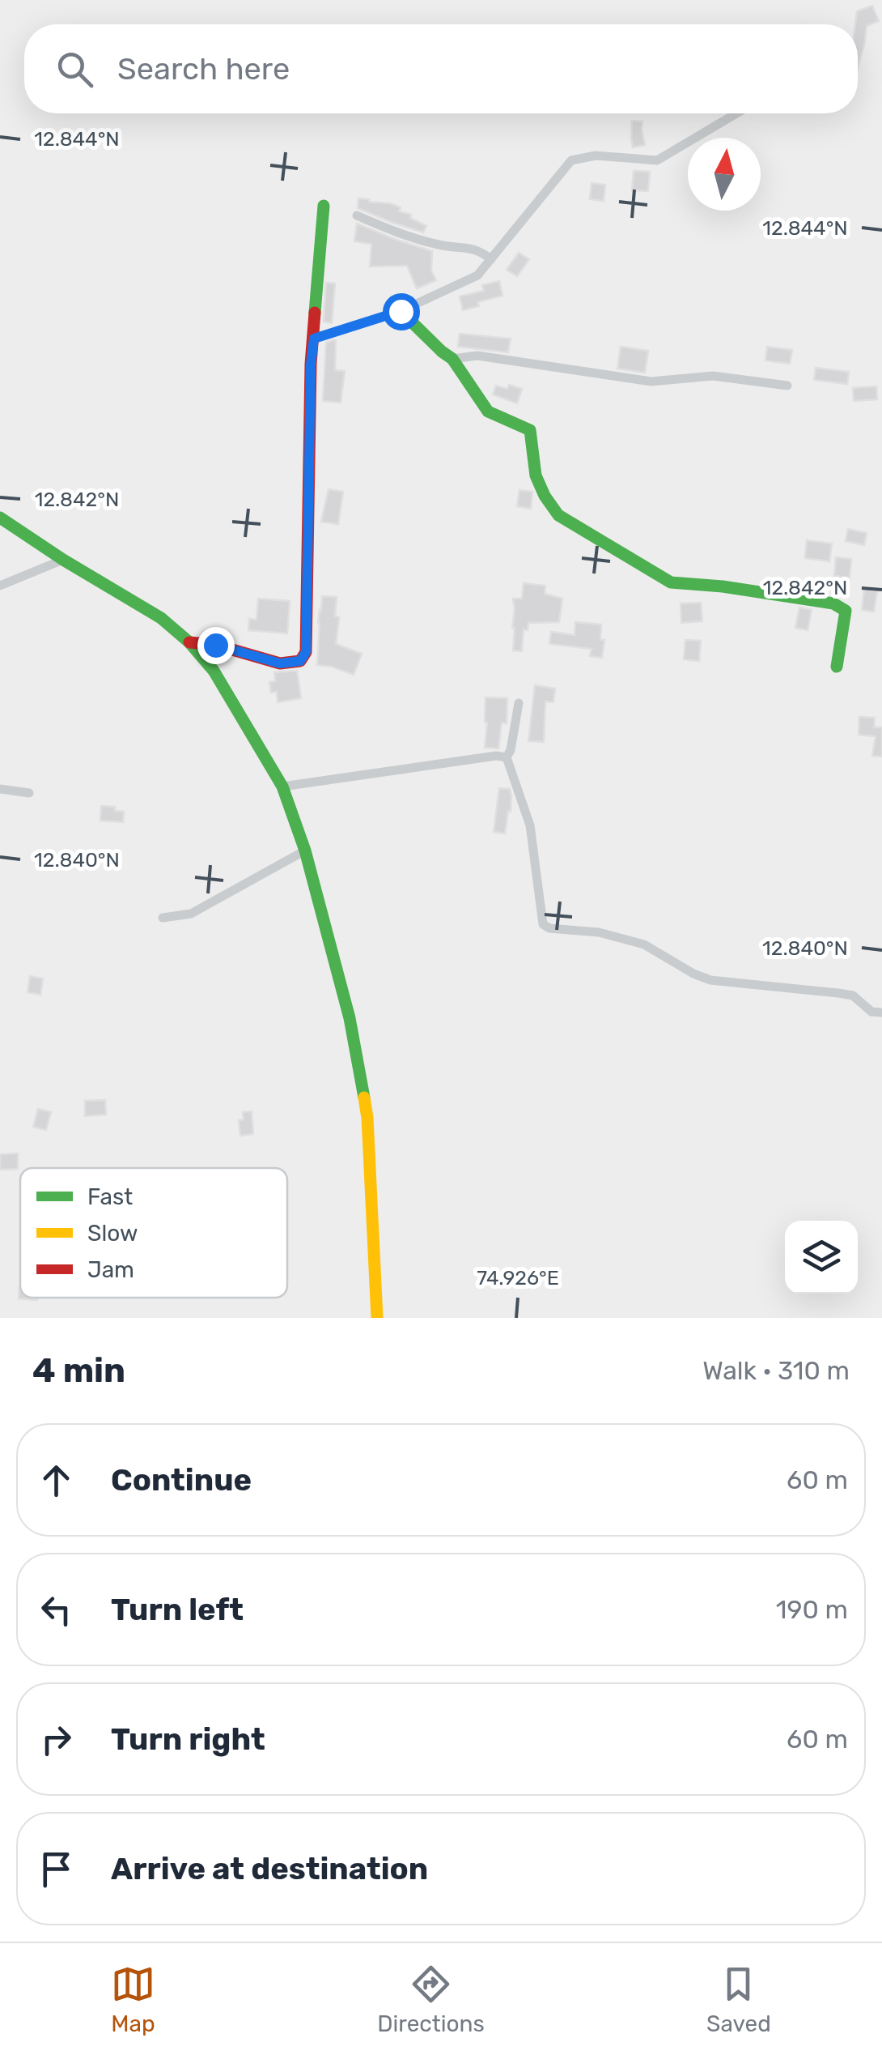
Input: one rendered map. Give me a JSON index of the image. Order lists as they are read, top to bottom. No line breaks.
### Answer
{"legend":["Fast","Slow","Jam"],"north":"top","page":{"search":"Search here","heading":["4 min","Walk · 310 m"],"list":[["Continue","60 m"],["Turn left","190 m"],["Turn right","60 m"],"Arrive at destination"],"nav":["Map","Directions","Saved"]},"coordinates":["12.844°N","12.842°N","12.840°N","74.926°E"]}
